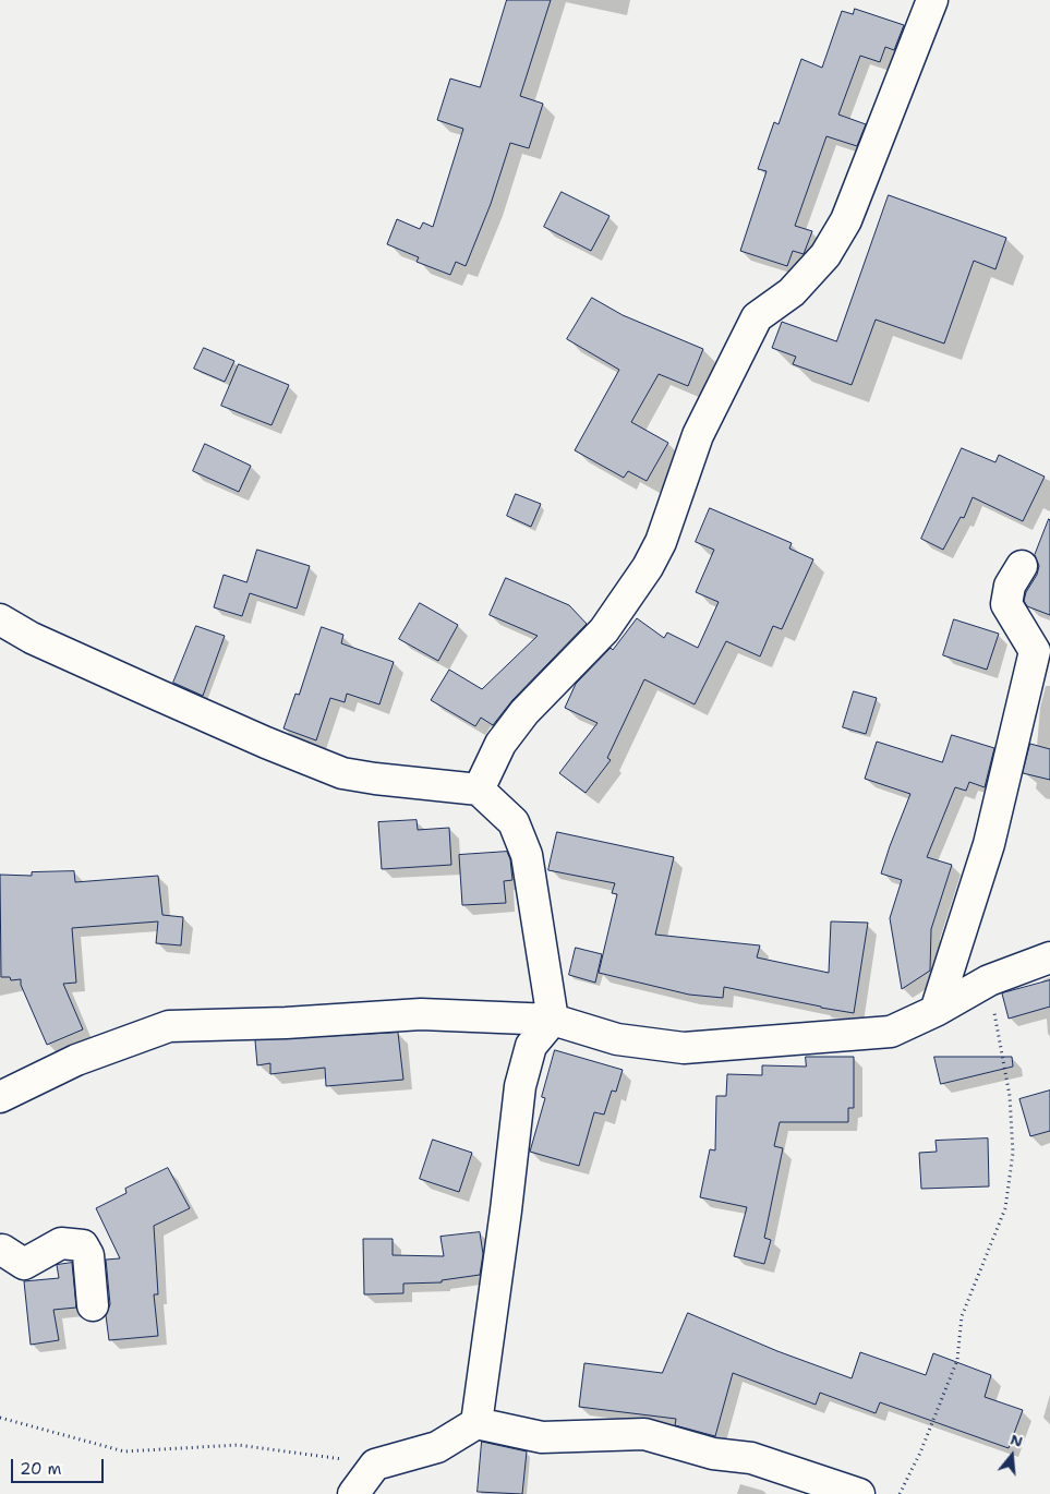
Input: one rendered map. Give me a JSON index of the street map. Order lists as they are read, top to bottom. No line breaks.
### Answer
{"scale_bar":"20 m","north":"top"}
